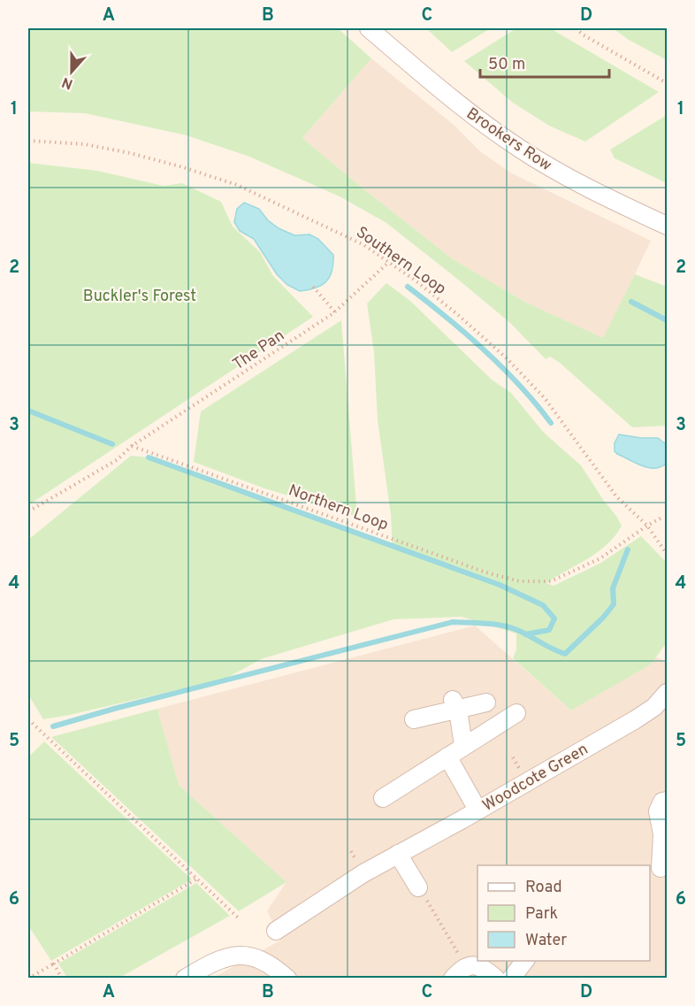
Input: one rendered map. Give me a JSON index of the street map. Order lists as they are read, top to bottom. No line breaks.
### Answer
{"streets":{"street":["Brookers Row","Woodcote Green"],"path":["Southern Loop","The Pan","Northern Loop"]},"crossings":[["Southern Loop","The Pan"],["Southern Loop","Northern Loop"],["The Pan","Northern Loop"]],"parks":["Buckler's Forest"],"legend":["Road","Park","Water"],"scale_bar":"50 m","north":"bottom","grid":{"columns":["A","B","C","D"],"rows":["1","2","3","4","5","6"]}}
